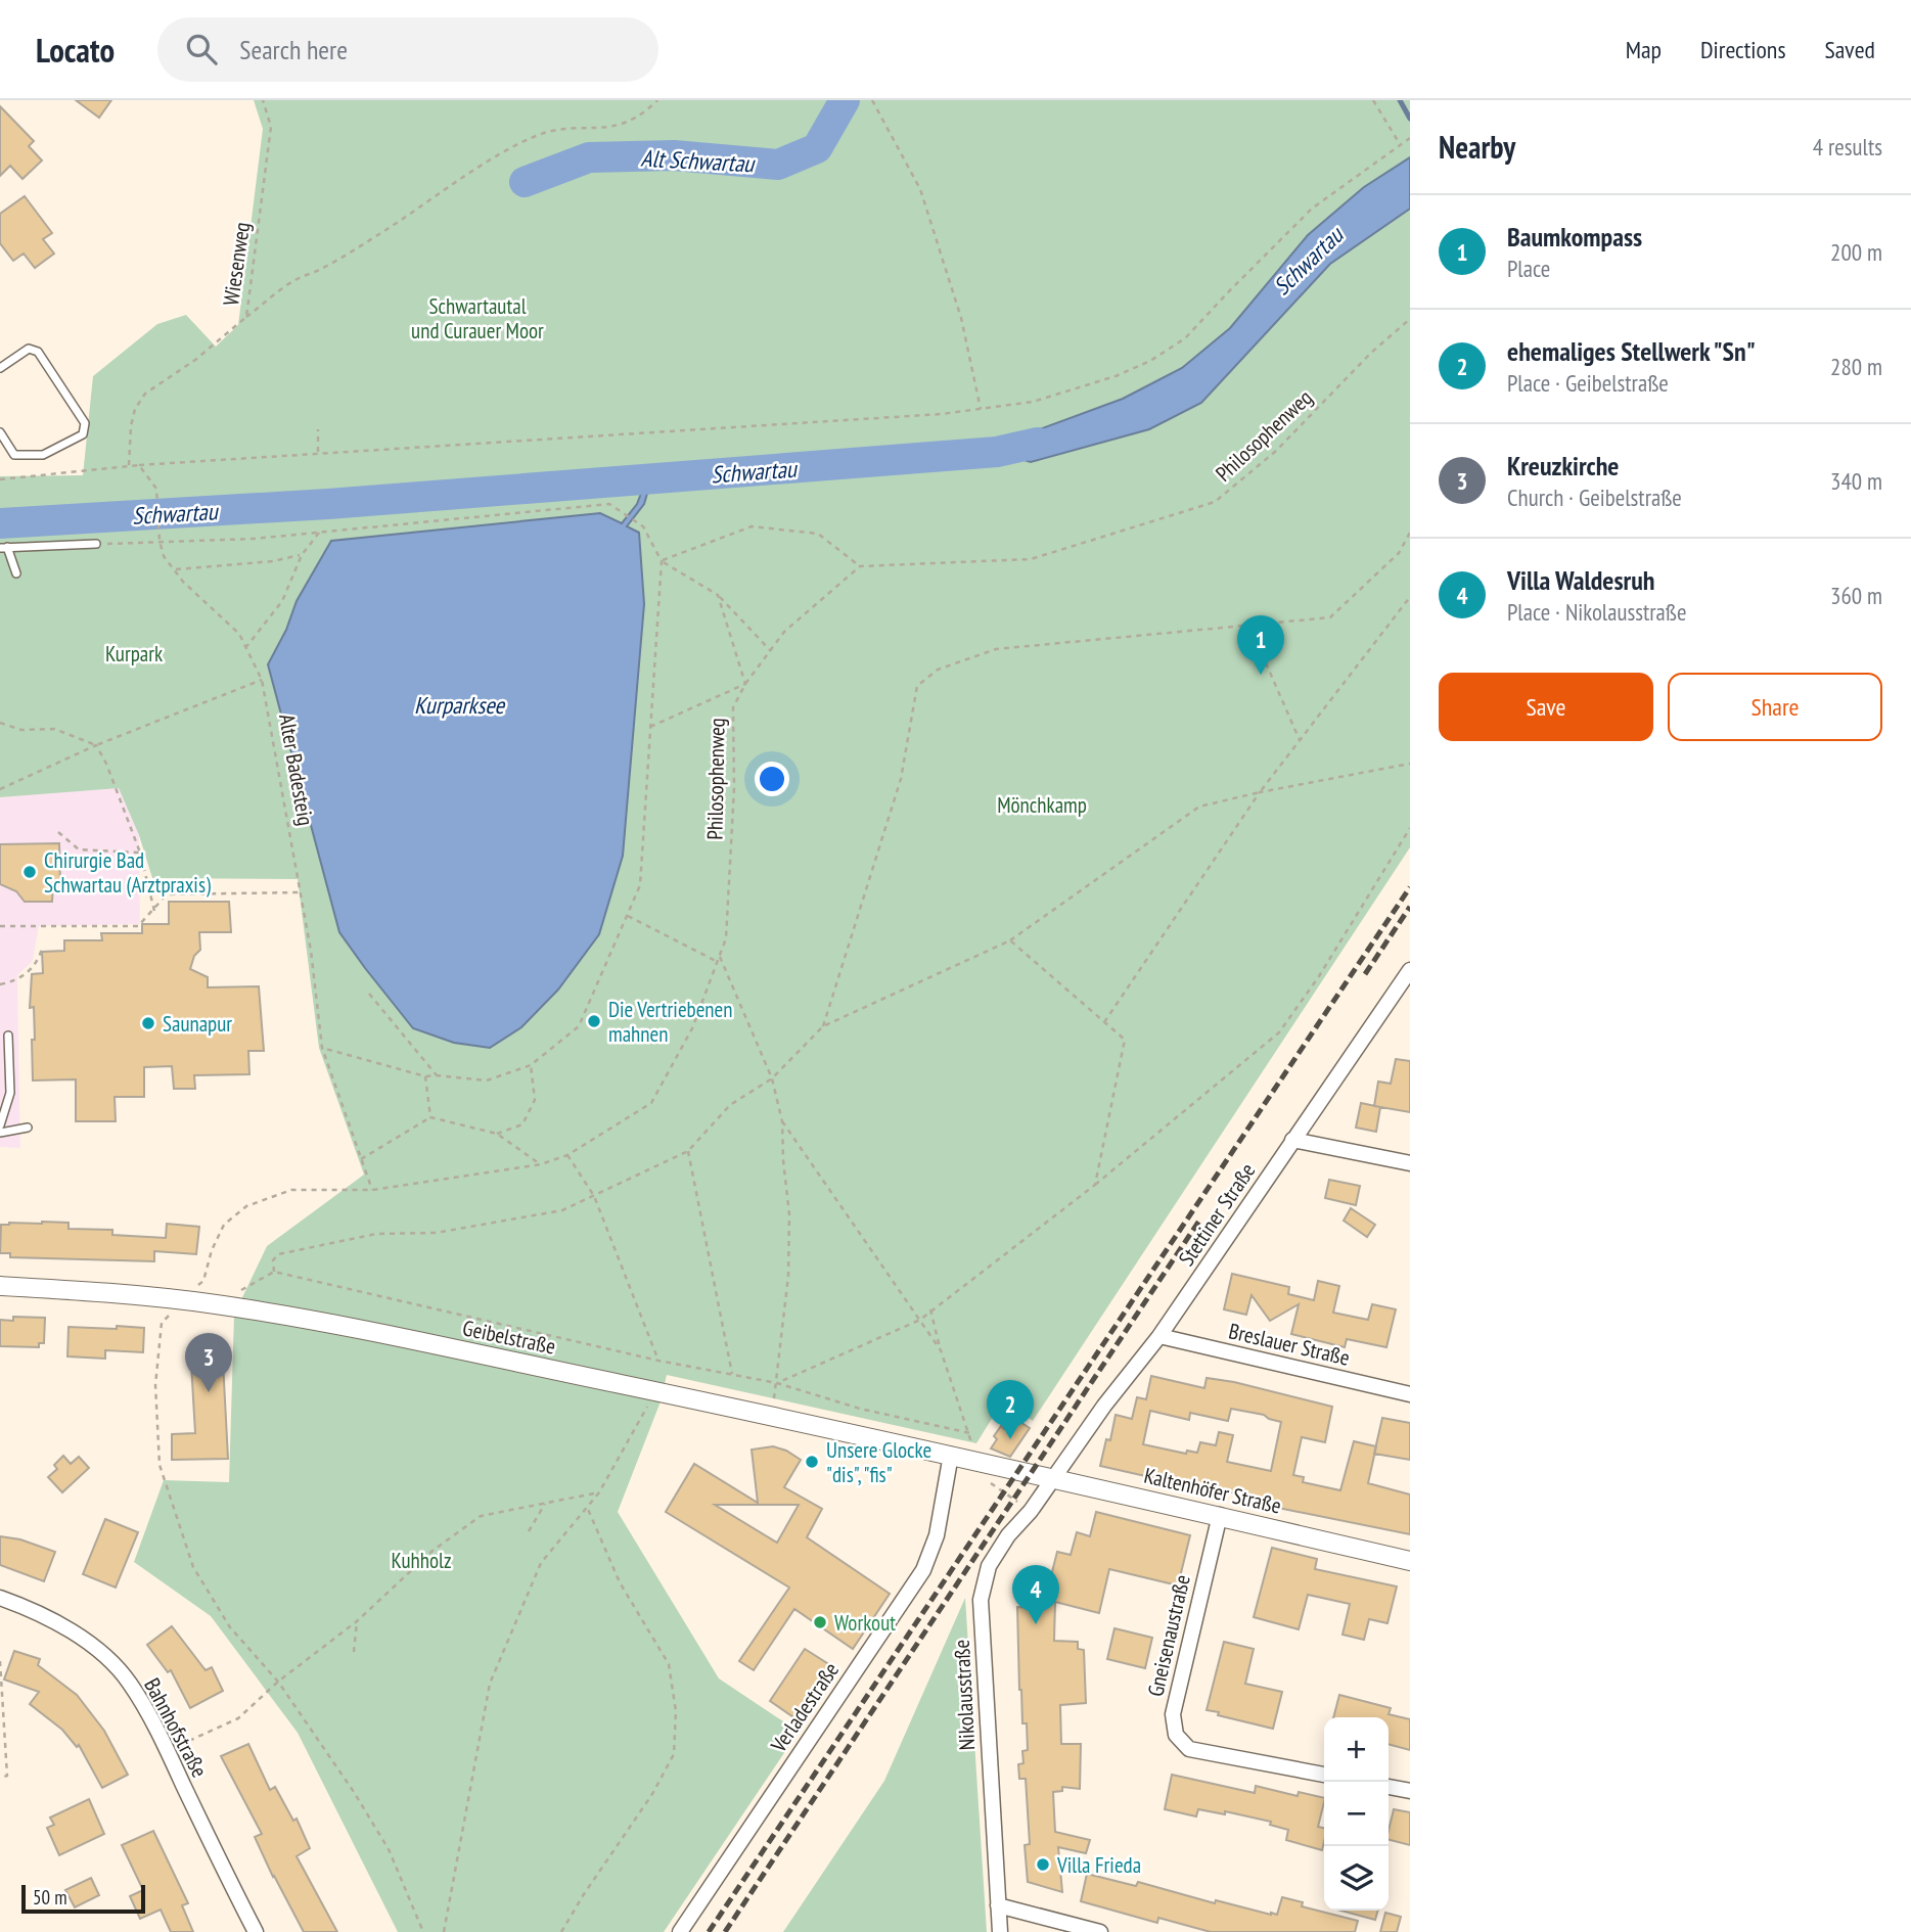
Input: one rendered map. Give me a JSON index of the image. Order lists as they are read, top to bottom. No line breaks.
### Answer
{"streets":{"street":["Stettiner Straße","Geibelstraße","Breslauer Straße","Kaltenhöfer Straße","Gneisenaustraße","Nikolausstraße","Verladestraße","Bahnhofstraße"],"path":["Wiesenweg","Philosophenweg","Alter Badesteig"]},"crossings":[["Philosophenweg","Alter Badesteig"],["Philosophenweg","Geibelstraße"],["Stettiner Straße","Breslauer Straße"],["Stettiner Straße","Kaltenhöfer Straße"],["Stettiner Straße","Nikolausstraße"],["Geibelstraße","Kaltenhöfer Straße"],["Geibelstraße","Verladestraße"],["Kaltenhöfer Straße","Gneisenaustraße"],["Kaltenhöfer Straße","Nikolausstraße"]],"water":["Alt Schwartau","Schwartau","Kurparksee"],"parks":["Schwartautal und Curauer Moor","Kurpark","Mönchkamp","Kuhholz"],"places":["Chirurgie Bad Schwartau (Arztpraxis)","Die Vertriebenen mahnen","Saunapur","Unsere Glocke \"dis\", \"fis\"","Workout","Villa Frieda"],"scale_bar":"50 m","page":{"header":"Locato","search":"Search here","nav":["Map","Directions","Saved"],"heading":["Nearby","4 results"],"list":[{"mark":"1","name":"Baumkompass","note":"Place","value":"200 m"},{"mark":"2","name":"ehemaliges Stellwerk \"Sn\"","note":"Place · Geibelstraße","value":"280 m"},{"mark":"3","name":"Kreuzkirche","note":"Church · Geibelstraße","value":"340 m"},{"mark":"4","name":"Villa Waldesruh","note":"Place · Nikolausstraße","value":"360 m"}],"pins":["1","3","2","4"],"buttons":["Save","Share"],"map_buttons":["+","−"],"scale":"50 m"}}
